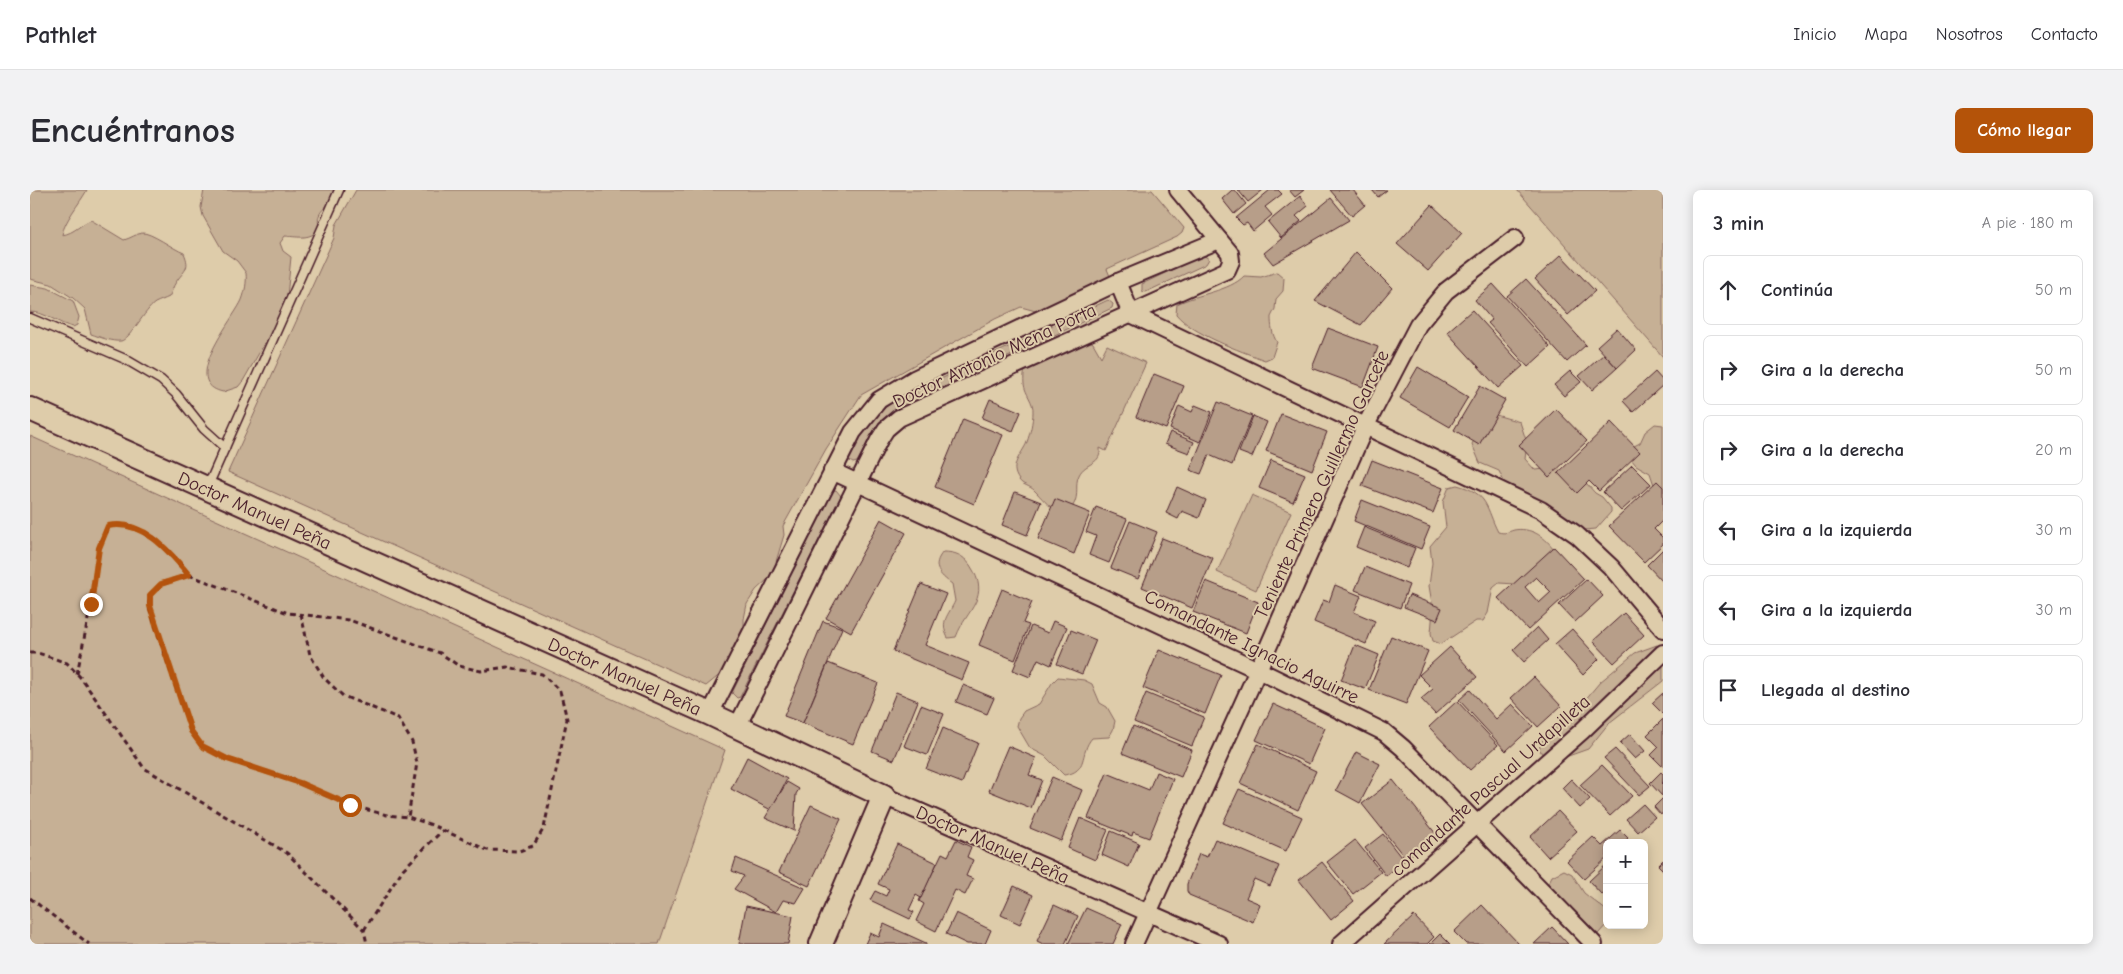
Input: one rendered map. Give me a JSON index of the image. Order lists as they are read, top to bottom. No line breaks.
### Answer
{"streets":{"street":["Doctor Antonio Mena Porta","Teniente Primero Guillermo Garcete","Doctor Manuel Peña","Comandante Ignacio Aguirre","comandante Pascual Urdapilleta"]},"crossings":[["Doctor Antonio Mena Porta","Doctor Manuel Peña"],["Doctor Antonio Mena Porta","Comandante Ignacio Aguirre"],["Teniente Primero Guillermo Garcete","Doctor Manuel Peña"],["Teniente Primero Guillermo Garcete","Comandante Ignacio Aguirre"],["Comandante Ignacio Aguirre","comandante Pascual Urdapilleta"]],"page":{"header":"Pathlet","nav":["Inicio","Mapa","Nosotros","Contacto"],"buttons":"Cómo llegar","title":"Encuéntranos","heading":["3 min","A pie · 180 m"],"list":[["Continúa","50 m"],["Gira a la derecha","50 m"],["Gira a la derecha","20 m"],["Gira a la izquierda","30 m"],["Gira a la izquierda","30 m"],"Llegada al destino"],"map_buttons":["+","−"]}}
